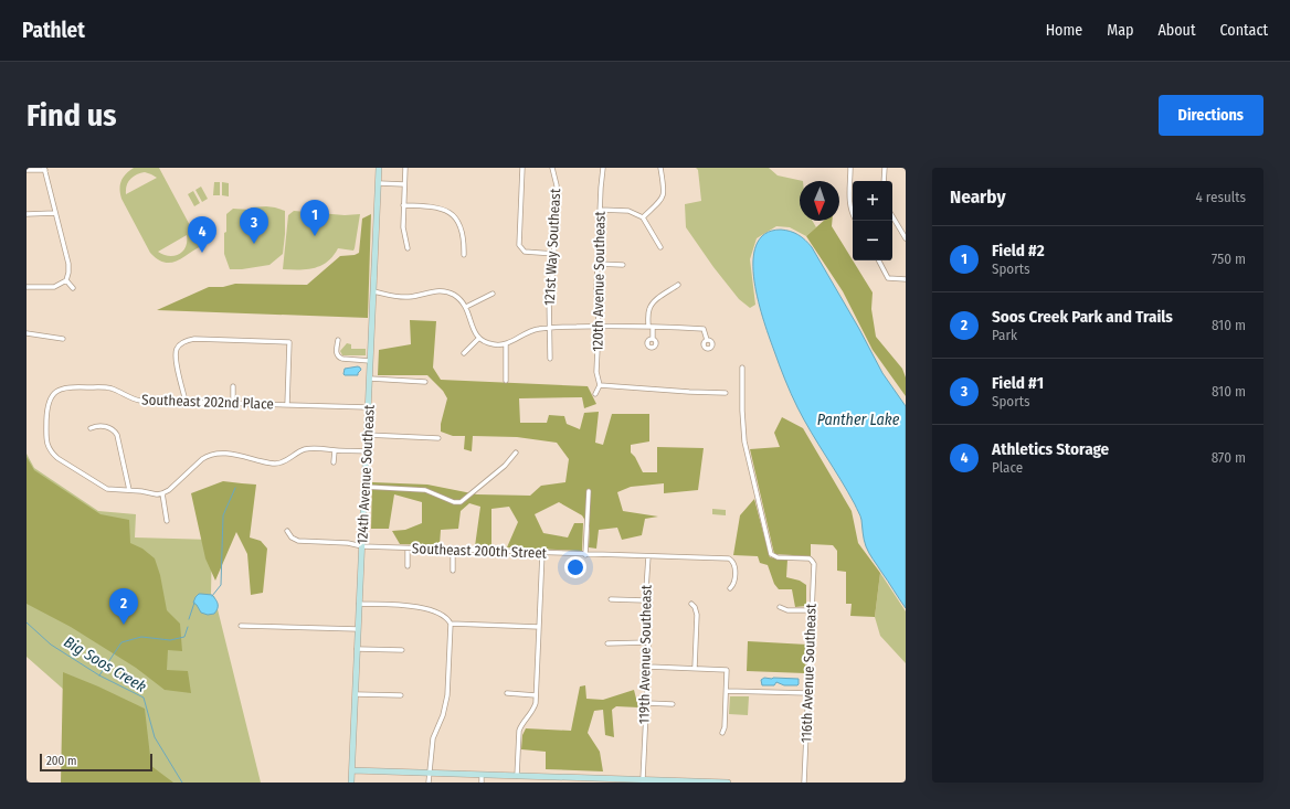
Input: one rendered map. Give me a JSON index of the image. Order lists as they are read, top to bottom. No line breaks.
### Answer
{"streets":{"street":["121st Way Southeast","120th Avenue Southeast","Southeast 202nd Place","124th Avenue Southeast","Southeast 200th Street","119th Avenue Southeast","116th Avenue Southeast"]},"crossings":[["Southeast 202nd Place","124th Avenue Southeast"],["124th Avenue Southeast","Southeast 200th Street"],["Southeast 200th Street","119th Avenue Southeast"]],"water":["Panther Lake","Big Soos Creek"],"scale_bar":"200 m","north":"bottom","page":{"header":"Pathlet","nav":["Home","Map","About","Contact"],"buttons":"Directions","title":"Find us","heading":["Nearby","4 results"],"map_buttons":["+","−"],"pins":["1","3","4","2"],"list":[{"mark":"1","name":"Field #2","note":"Sports","value":"750 m"},{"mark":"2","name":"Soos Creek Park and Trails","note":"Park","value":"810 m"},{"mark":"3","name":"Field #1","note":"Sports","value":"810 m"},{"mark":"4","name":"Athletics Storage","note":"Place","value":"870 m"}],"scale":"200 m"}}
